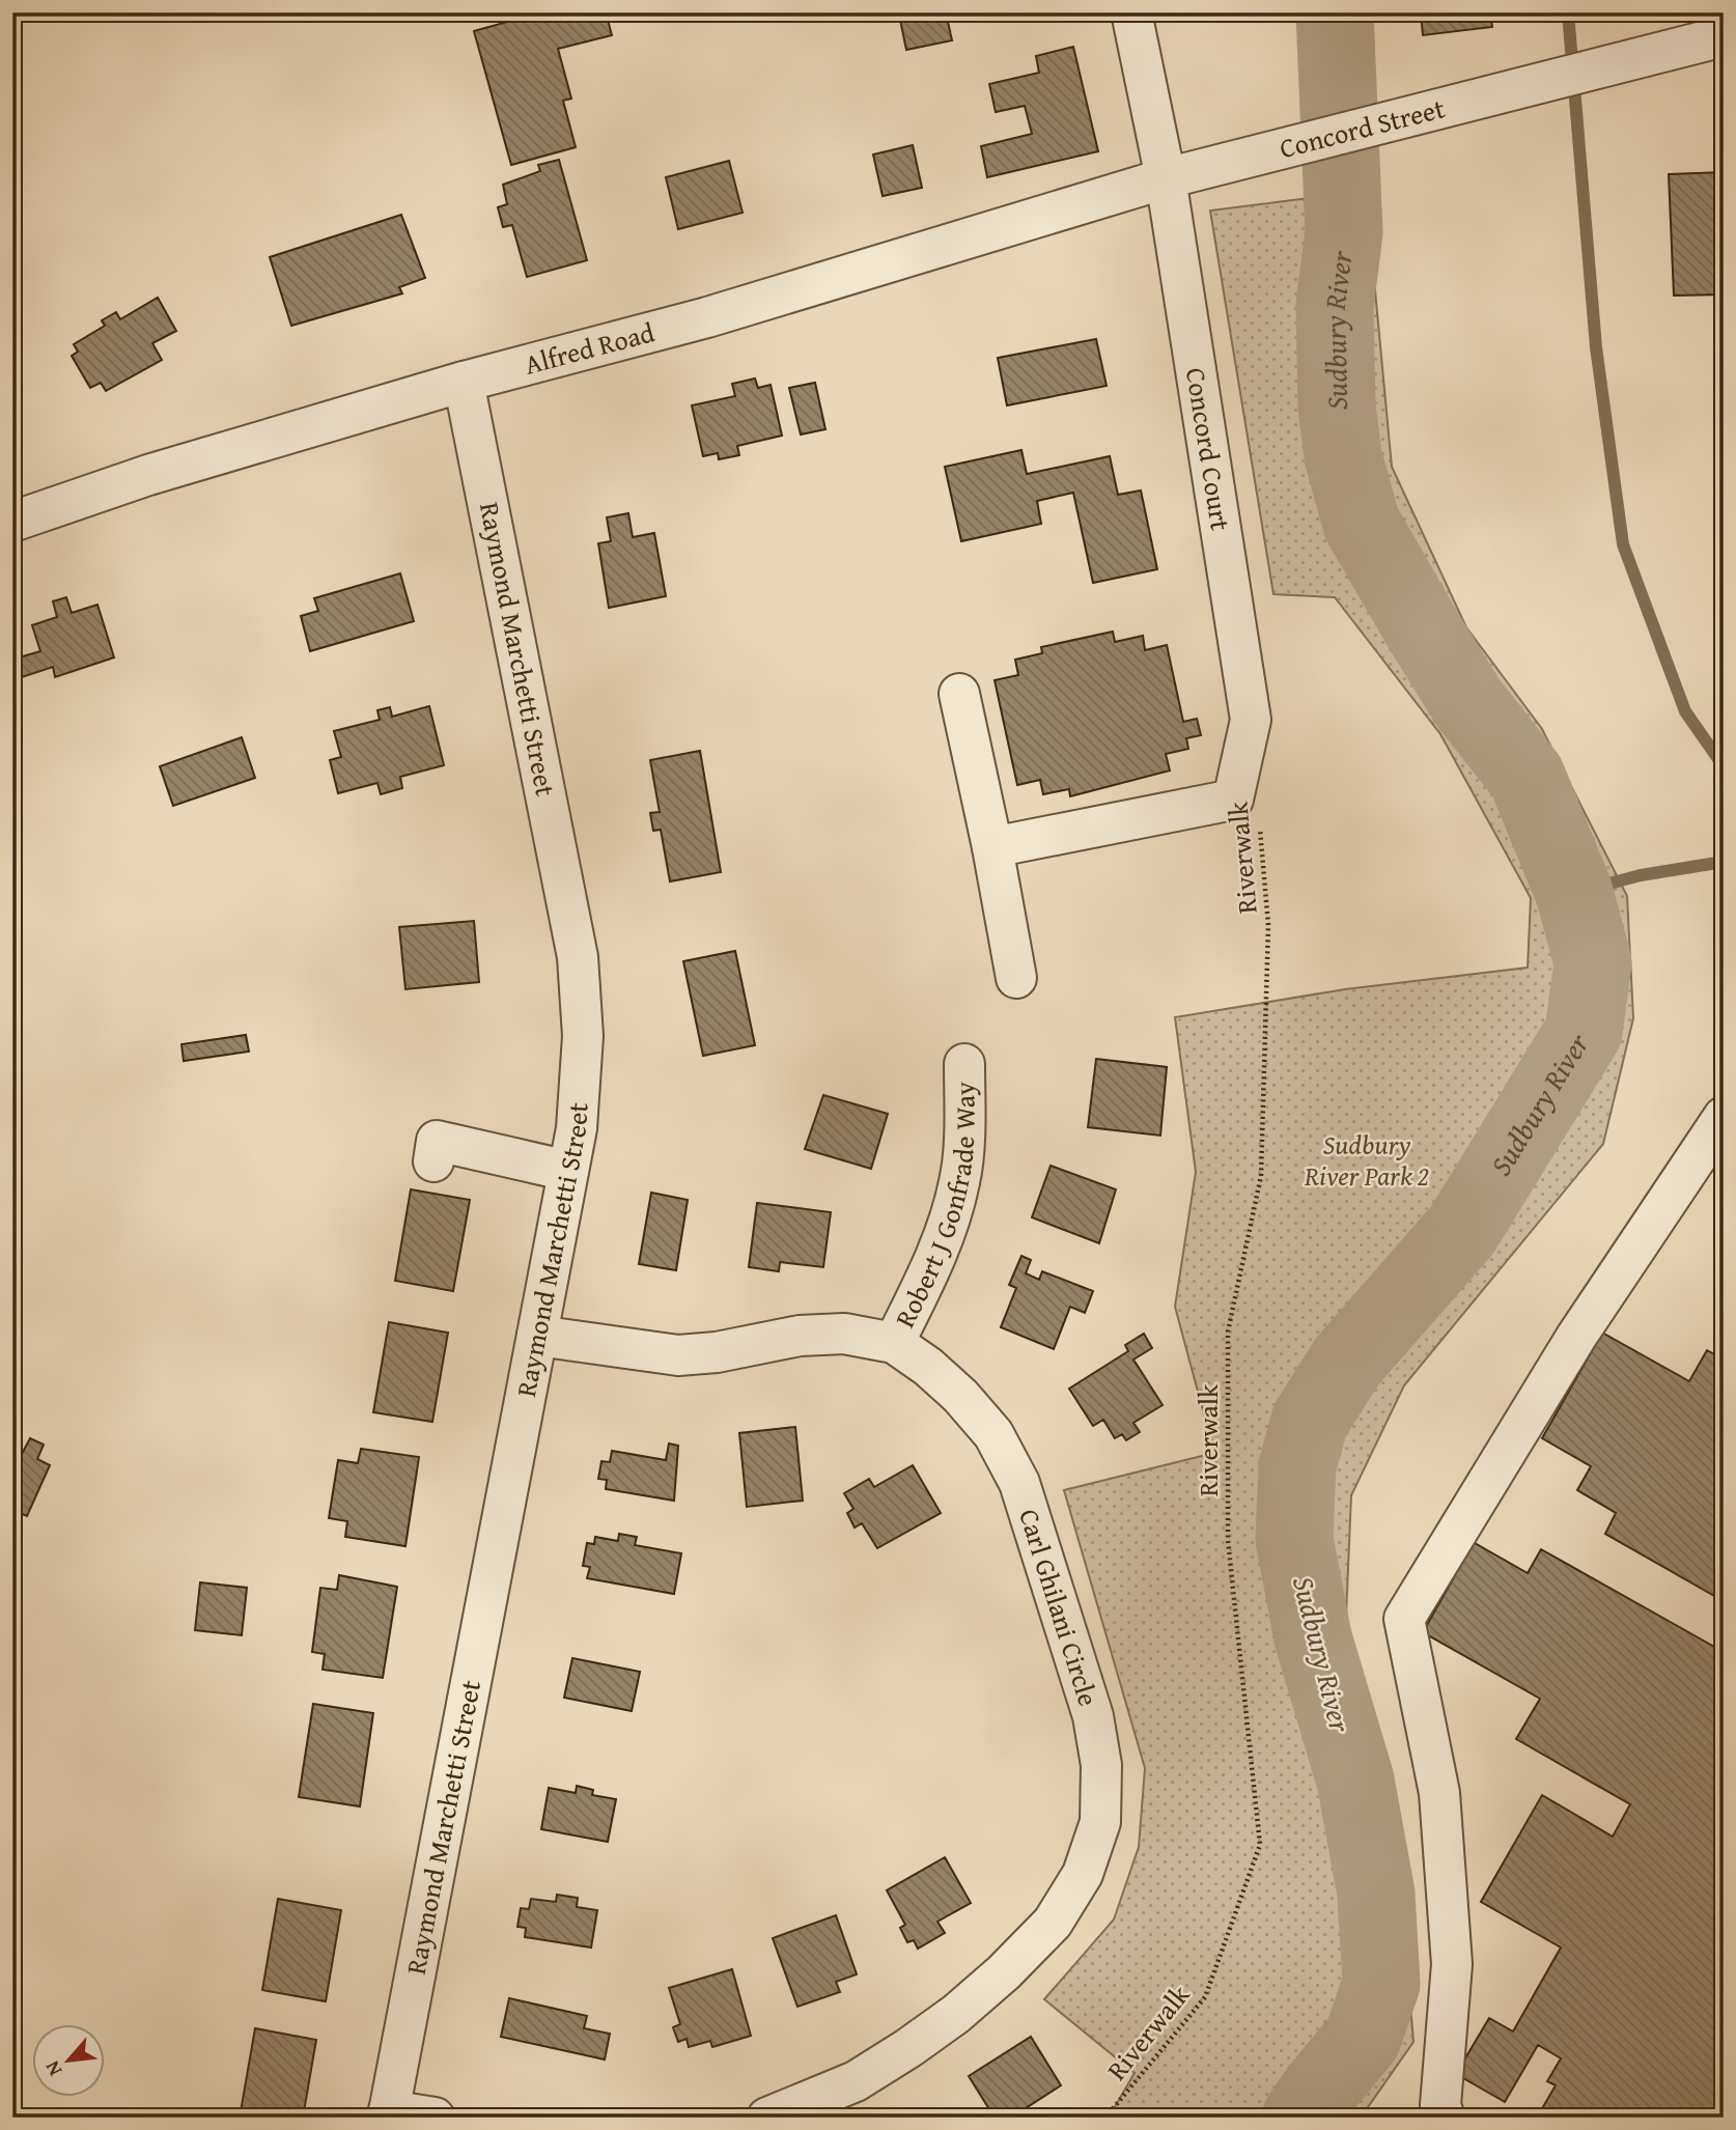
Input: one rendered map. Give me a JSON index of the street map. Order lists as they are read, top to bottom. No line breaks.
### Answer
{"streets":{"street":["Concord Street","Alfred Road","Concord Court","Raymond Marchetti Street","Robert J Gonfrade Way","Carl Ghilani Circle"],"path":["Riverwalk"]},"crossings":[["Concord Street","Alfred Road"],["Concord Street","Concord Court"],["Alfred Road","Concord Court"],["Alfred Road","Raymond Marchetti Street"],["Raymond Marchetti Street","Carl Ghilani Circle"],["Robert J Gonfrade Way","Carl Ghilani Circle"]],"water":["Sudbury River"],"parks":["Sudbury River Park 2"],"north":"bottom left"}
